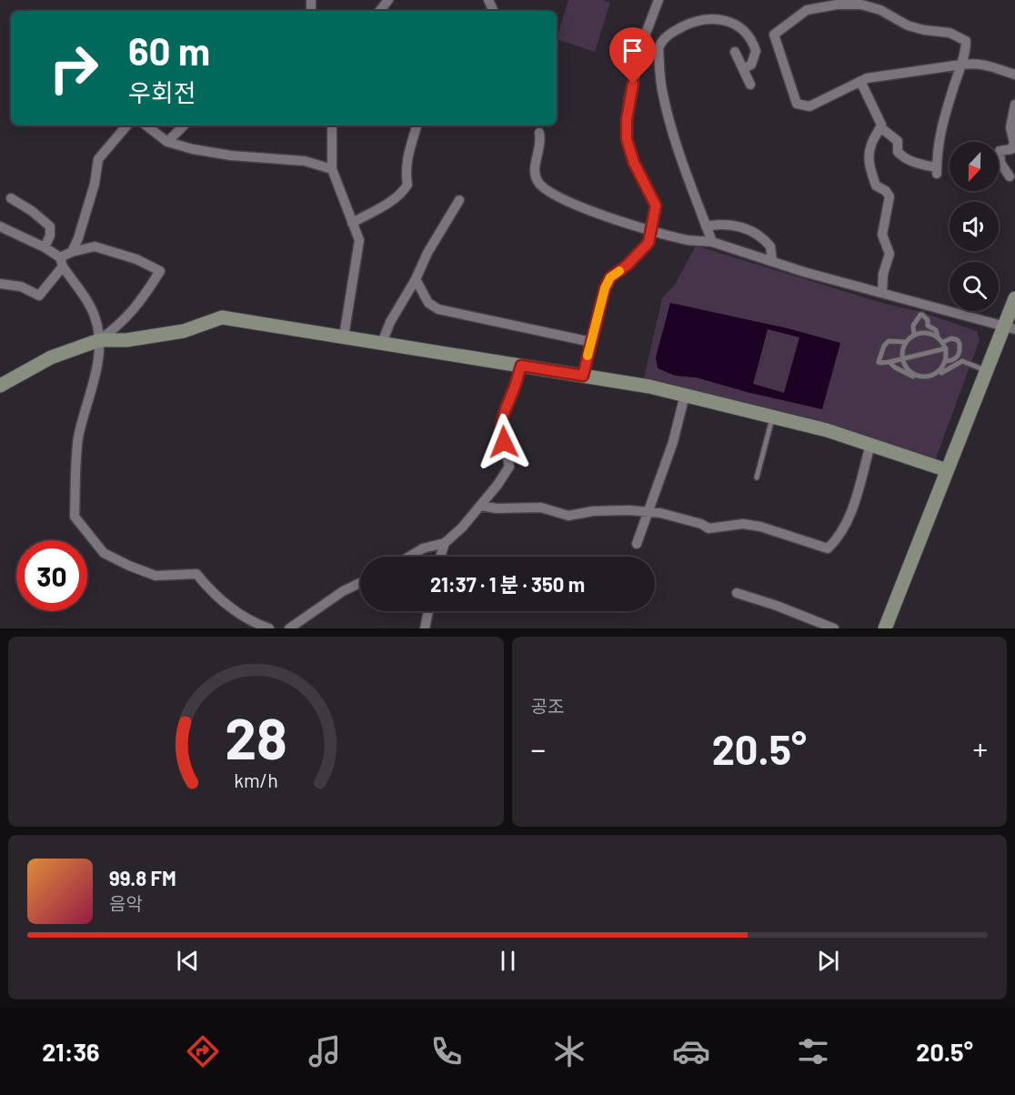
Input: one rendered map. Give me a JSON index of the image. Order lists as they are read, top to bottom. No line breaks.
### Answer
{"north":"bottom","page":{"turn":["60 m","우회전"],"limit":"30","trip":"21:37 · 1 분 · 350 m","tile":"공조","heat":["−","20.5°","+"],"song":["99.8 FM","음악"],"tabs":["21:36","20.5°"],"gauge":["28","km/h"]}}
